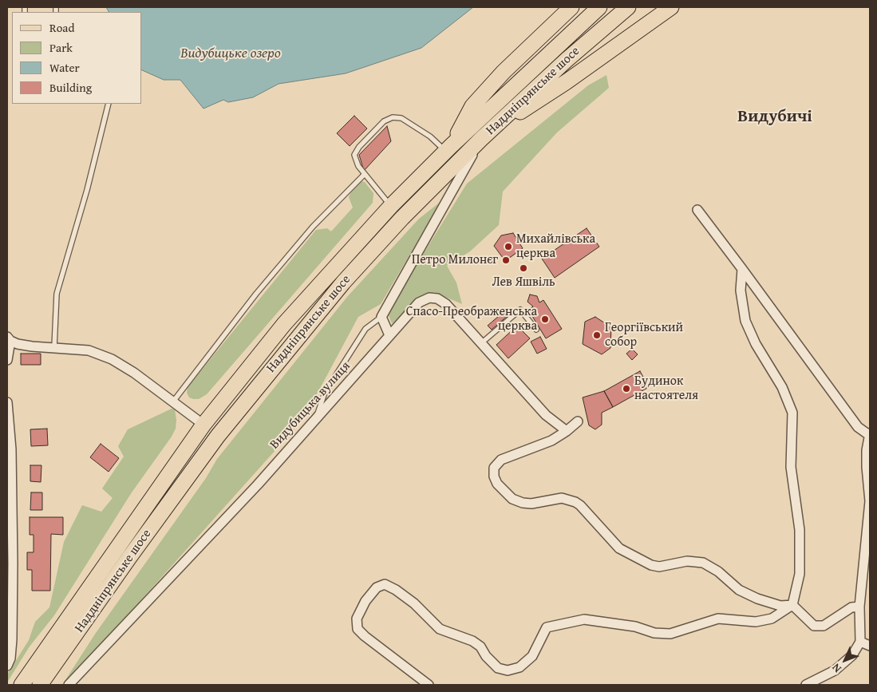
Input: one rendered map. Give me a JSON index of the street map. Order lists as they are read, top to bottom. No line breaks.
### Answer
{"streets":{"main road":["Наддніпрянське шосе"],"street":["Видубицька вулиця"]},"districts":["Видубичі"],"water":["Видубицьке озеро"],"places":["Михайлівська церква","Петро Милонєг","Лев Яшвіль","Спасо-Преображенська церква","Георгіївський собор","Будинок настоятеля"],"legend":["Road","Park","Water","Building"],"north":"bottom left"}
